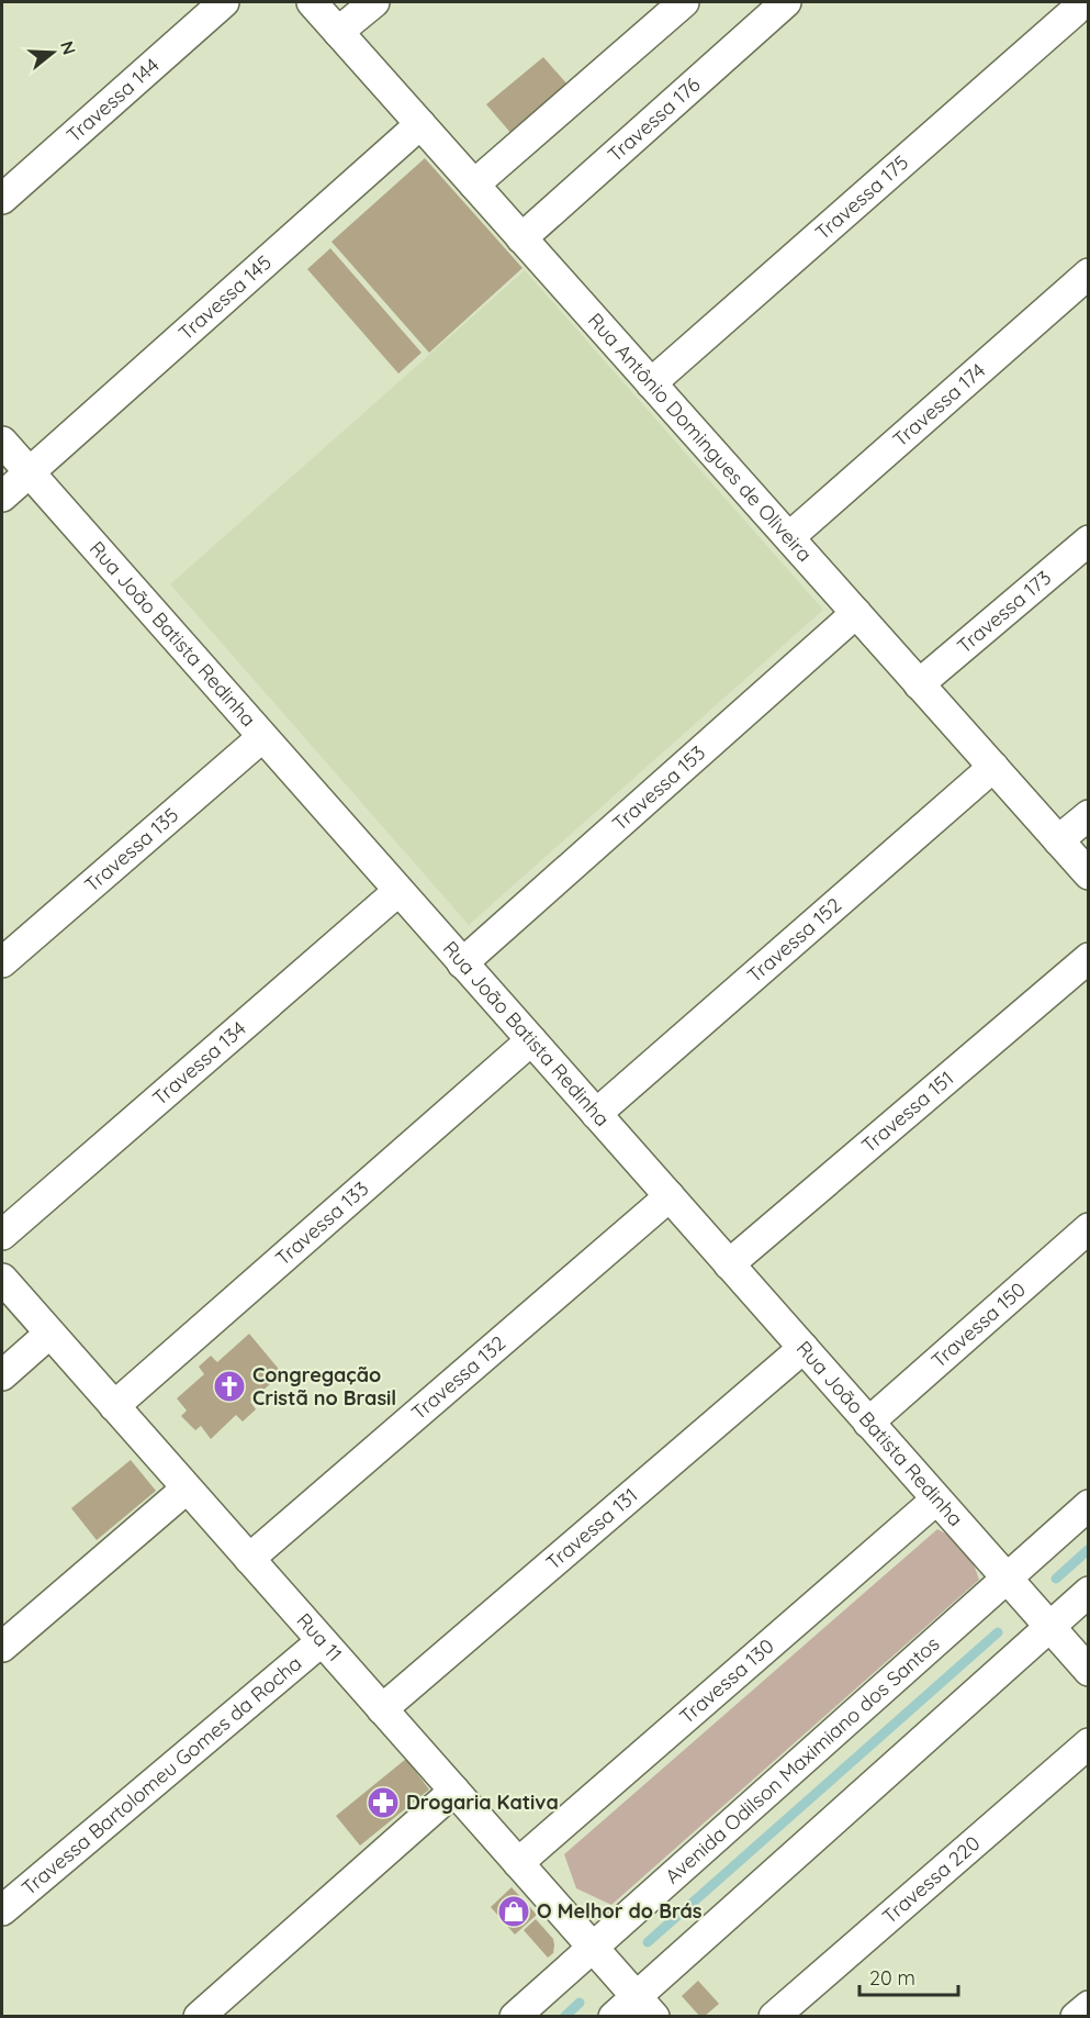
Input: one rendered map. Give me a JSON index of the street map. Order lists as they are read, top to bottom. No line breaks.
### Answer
{"streets":{"street":["Travessa 144","Travessa 176","Travessa 175","Travessa 145","Travessa 174","Rua Antônio Domingues de Oliveira","Travessa 173","Rua João Batista Redinha","Travessa 153","Travessa 135","Travessa 152","Travessa 134","Travessa 151","Travessa 133","Travessa 150","Travessa 132","Travessa 131","Rua 11","Travessa 130","Avenida Odilson Maximiano dos Santos","Travessa Bartolomeu Gomes da Rocha","Travessa 220"]},"crossings":[["Travessa 176","Rua Antônio Domingues de Oliveira"],["Travessa 175","Rua Antônio Domingues de Oliveira"],["Travessa 145","Rua Antônio Domingues de Oliveira"],["Travessa 145","Rua João Batista Redinha"],["Travessa 174","Rua Antônio Domingues de Oliveira"],["Rua Antônio Domingues de Oliveira","Travessa 173"],["Rua Antônio Domingues de Oliveira","Travessa 153"],["Rua Antônio Domingues de Oliveira","Travessa 152"],["Rua João Batista Redinha","Travessa 153"],["Rua João Batista Redinha","Travessa 135"],["Rua João Batista Redinha","Travessa 152"],["Rua João Batista Redinha","Travessa 134"],["Rua João Batista Redinha","Travessa 151"],["Rua João Batista Redinha","Travessa 133"],["Rua João Batista Redinha","Travessa 150"],["Rua João Batista Redinha","Travessa 132"],["Rua João Batista Redinha","Travessa 131"],["Rua João Batista Redinha","Travessa 130"],["Rua João Batista Redinha","Avenida Odilson Maximiano dos Santos"],["Travessa 133","Rua 11"],["Travessa 132","Rua 11"],["Travessa 131","Rua 11"],["Rua 11","Travessa 130"],["Rua 11","Avenida Odilson Maximiano dos Santos"],["Rua 11","Travessa Bartolomeu Gomes da Rocha"]],"places":{"church":["Congregação Cristã no Brasil"],"pharmacy":["Drogaria Kativa"],"shop":["O Melhor do Brás"]},"scale_bar":"20 m","north":"right"}
